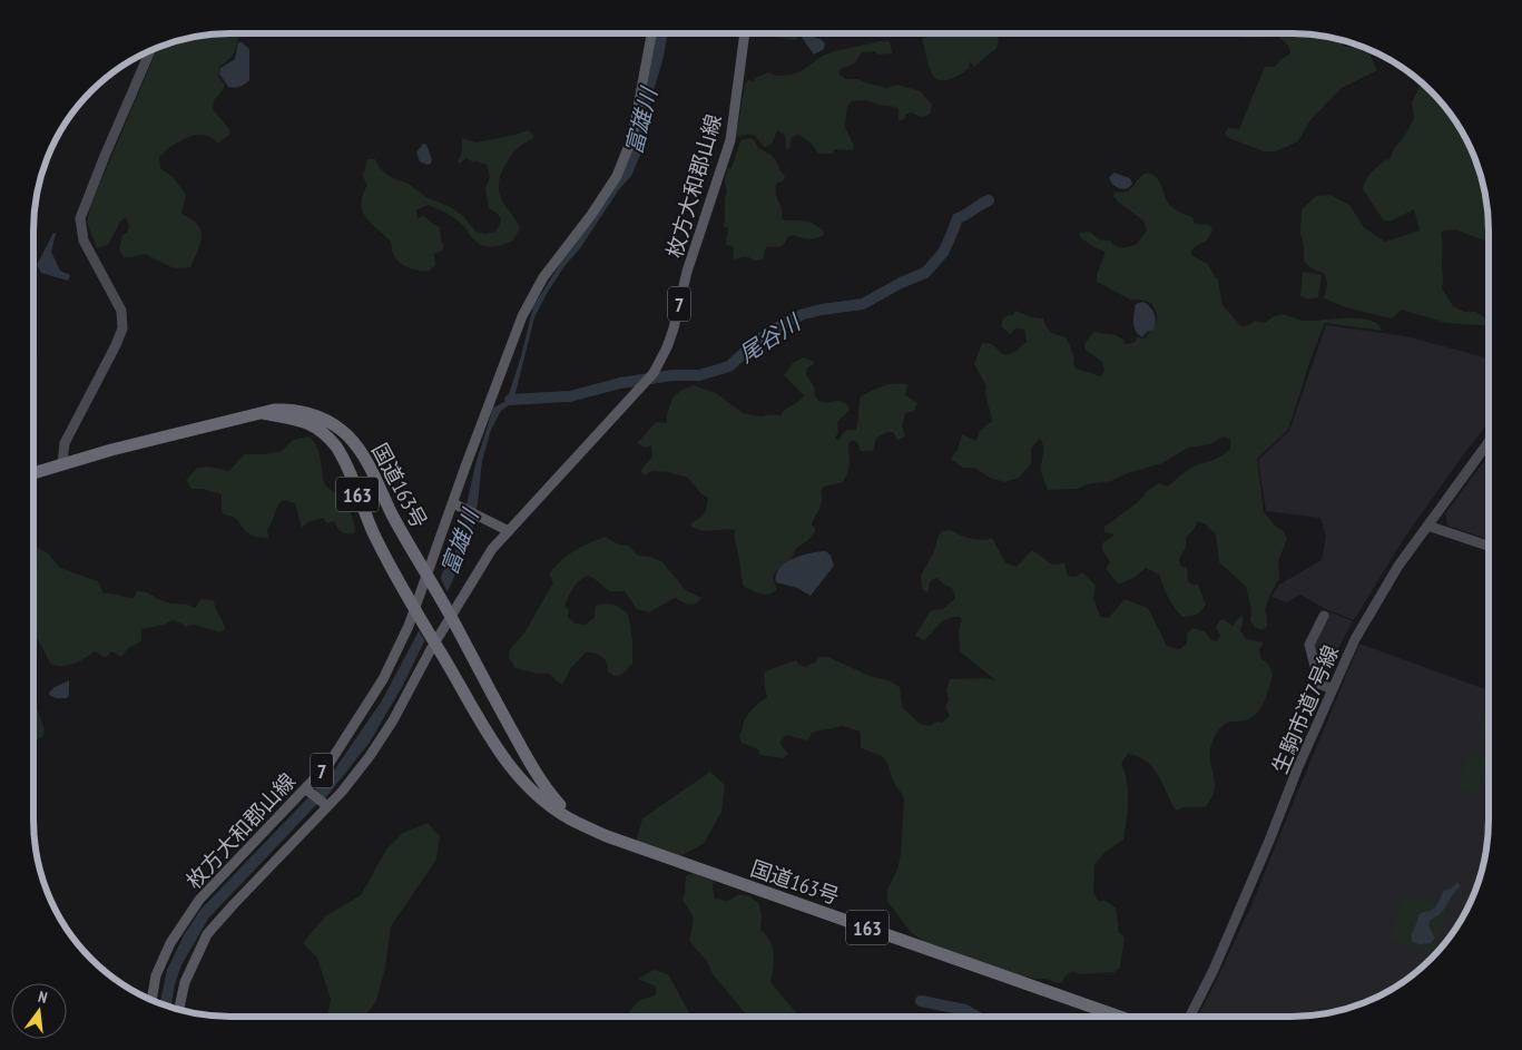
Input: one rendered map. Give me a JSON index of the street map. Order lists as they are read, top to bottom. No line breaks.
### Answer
{"streets":{"highway":["国道163号","163"],"main road":["枚方大和郡山線","7"],"street":["生駒市道7号線"]},"crossings":[["枚方大和郡山線","国道163号"]],"water":["富雄川","尾谷川"],"north":"top"}
